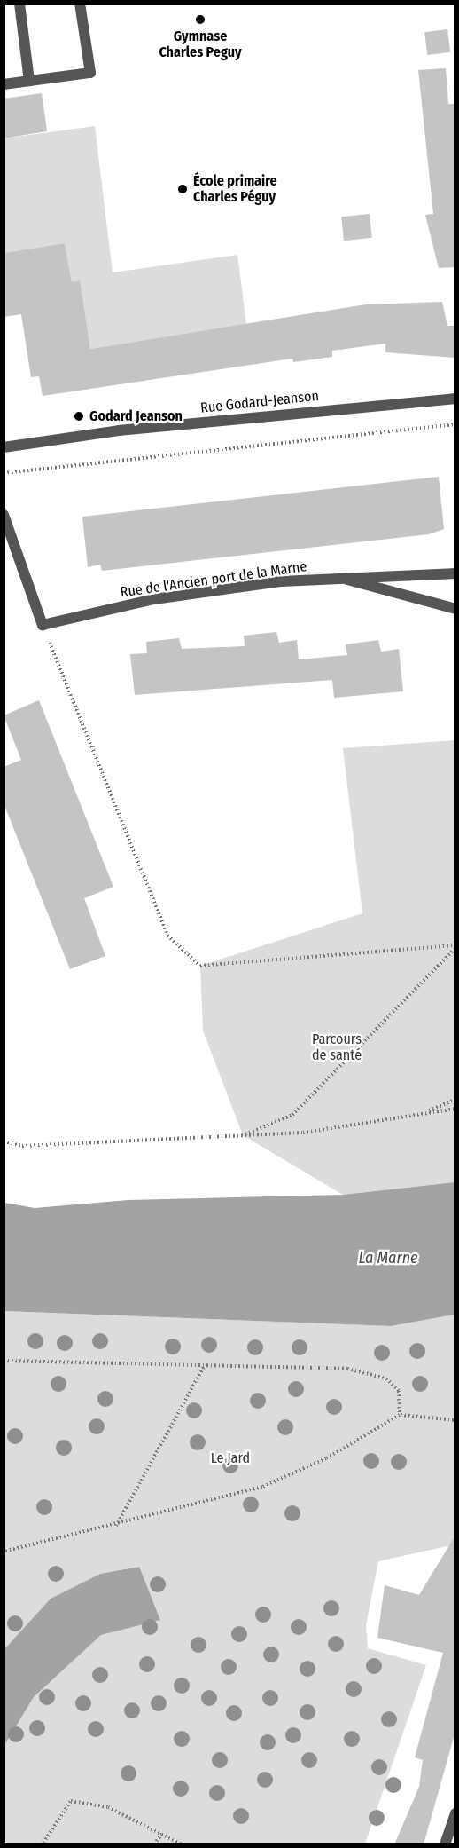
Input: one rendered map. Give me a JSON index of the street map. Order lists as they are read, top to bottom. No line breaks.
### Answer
{"streets":{"street":["Rue Godard-Jeanson","Rue de l'Ancien port de la Marne"]},"water":["La Marne"],"parks":["Parcours de santé","Le Jard"],"places":["Gymnase Charles Peguy","École primaire Charles Péguy","Godard Jeanson"]}
